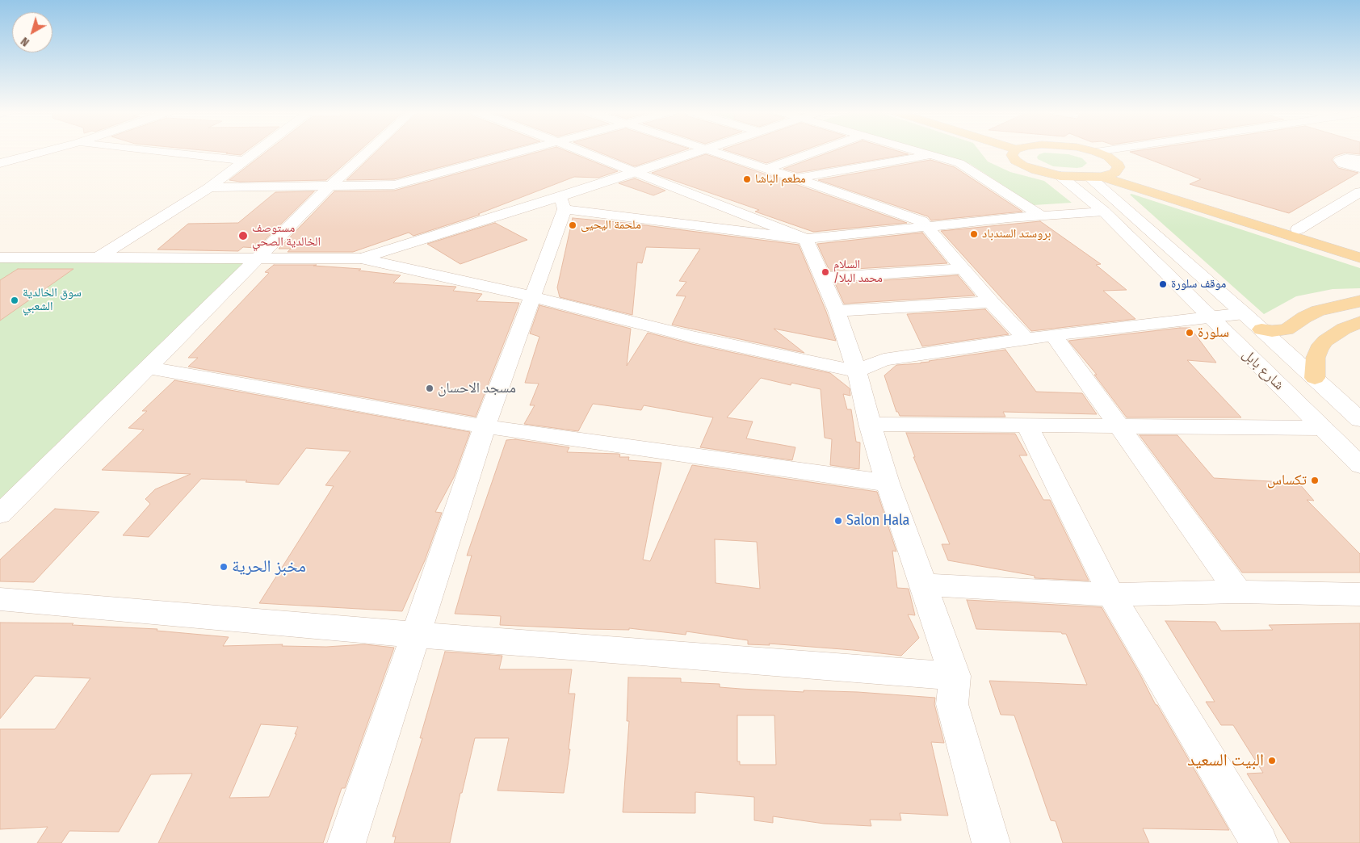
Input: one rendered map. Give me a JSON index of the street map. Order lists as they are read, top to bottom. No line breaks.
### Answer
{"streets":{"street":["شارع بابل"]},"places":["مطعم الباشا","ملحمة اليحيى","بروستد السندباد","مستوصف الخالدية الصحي","السلام /محمد البلا","موقف سلورة","سوق الخالدية الشعبي","سلورة","مسجد الاحسان","تكساس","Salon Hala","مخبز الحرية","البيت السعيد"],"north":"bottom left"}
